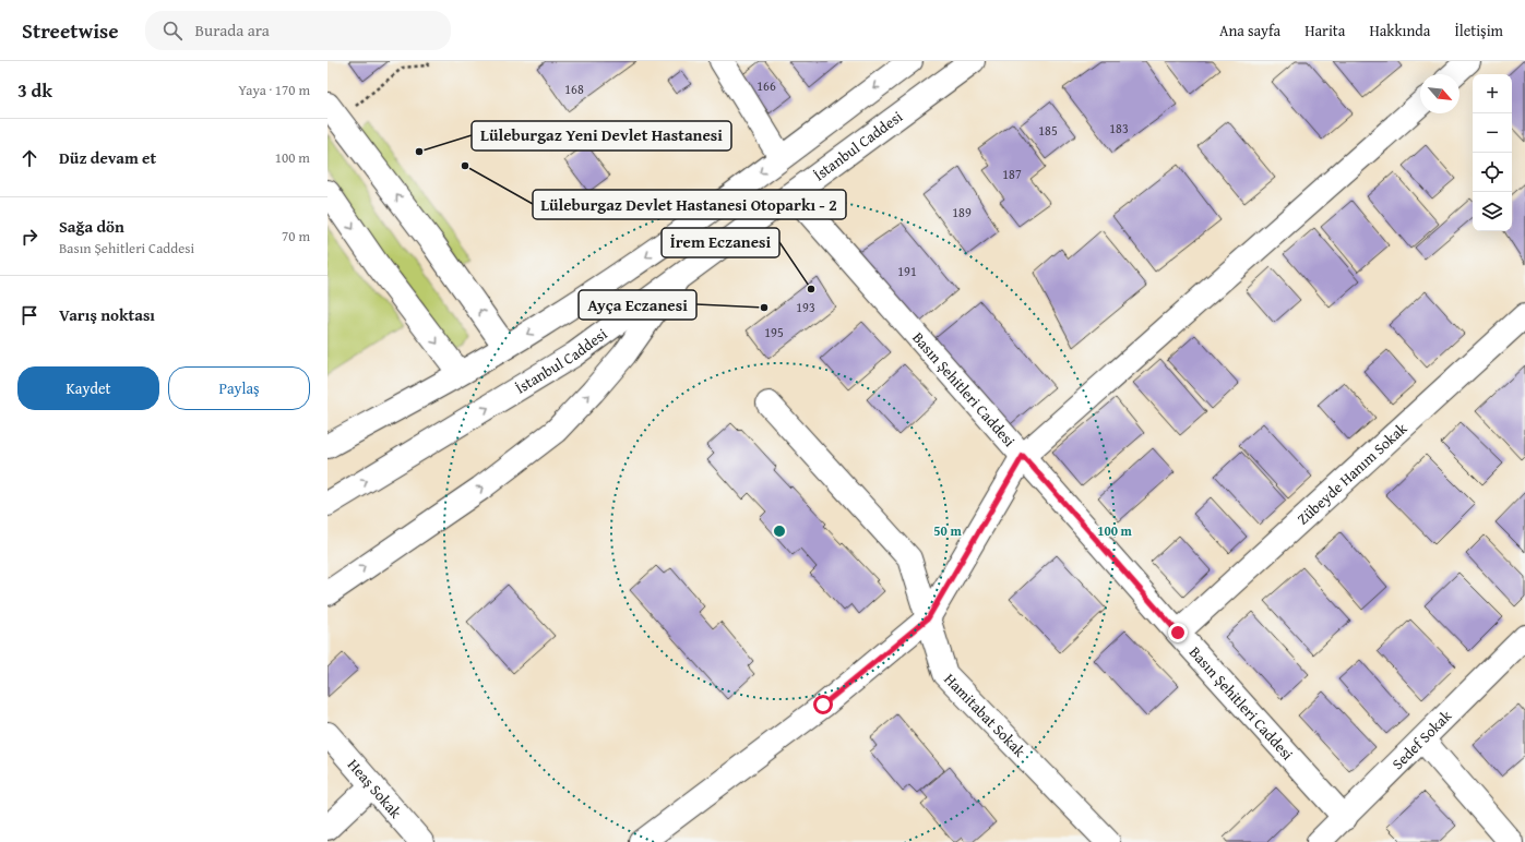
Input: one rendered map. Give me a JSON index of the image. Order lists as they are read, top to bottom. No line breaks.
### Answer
{"streets":{"main road":["İstanbul Caddesi","Basın Şehitleri Caddesi","Zübeyde Hanım Sokak","Hamitabat Sokak","Sedef Sokak","Heaş Sokak"]},"crossings":[["İstanbul Caddesi","Basın Şehitleri Caddesi"],["Basın Şehitleri Caddesi","Zübeyde Hanım Sokak"],["Basın Şehitleri Caddesi","Sedef Sokak"]],"places":["Lüleburgaz Yeni Devlet Hastanesi","Lüleburgaz Devlet Hastanesi Otoparkı - 2","İrem Eczanesi","Ayça Eczanesi"],"house_numbers":["166","168","183","185","187","189","191","193","195"],"north":"bottom right","page":{"header":"Streetwise","search":"Burada ara","nav":["Ana sayfa","Harita","Hakkında","İletişim"],"heading":["3 dk","Yaya · 170 m"],"map_buttons":["+","−"],"list":[["Düz devam et","100 m"],["Sağa dön","Basın Şehitleri Caddesi","70 m"],"Varış noktası"],"buttons":["Kaydet","Paylaş"]},"rings":["50 m","100 m"]}
